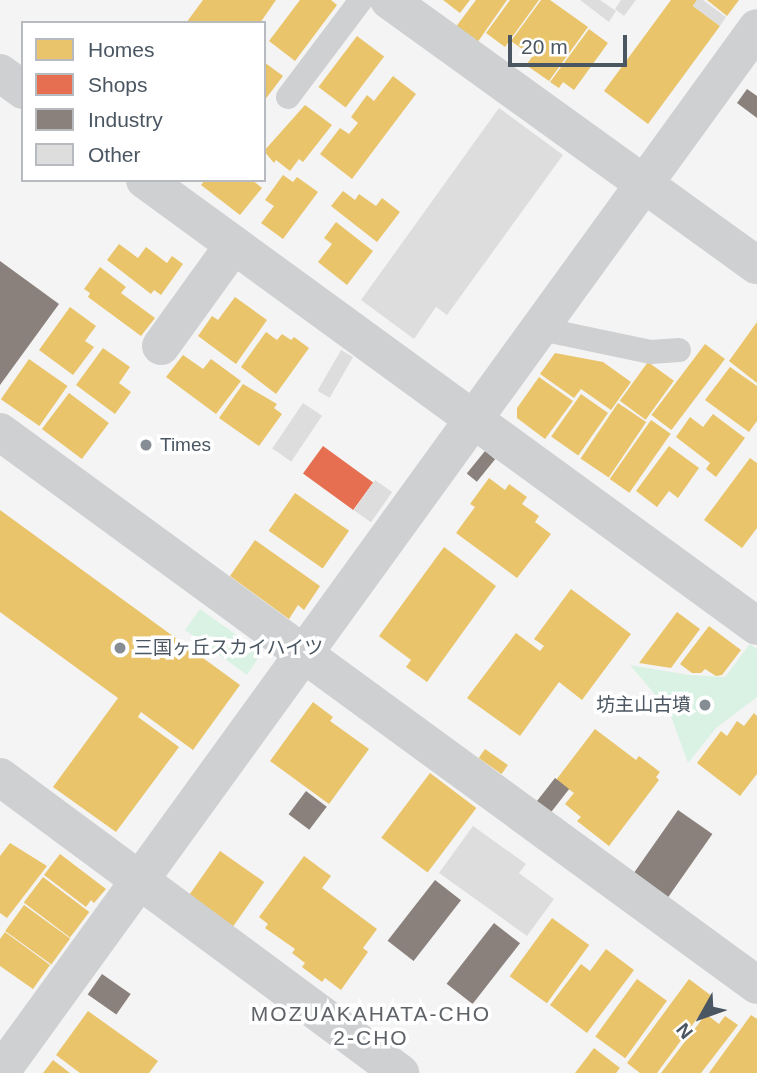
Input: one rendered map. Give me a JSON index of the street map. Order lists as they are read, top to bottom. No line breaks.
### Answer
{"districts":["MOZUAKAHATA-CHO 2-CHO"],"places":["Times","三国ヶ丘スカイハイツ","坊主山古墳"],"legend":["Homes","Shops","Industry","Other"],"scale_bar":"20 m","north":"bottom left"}
